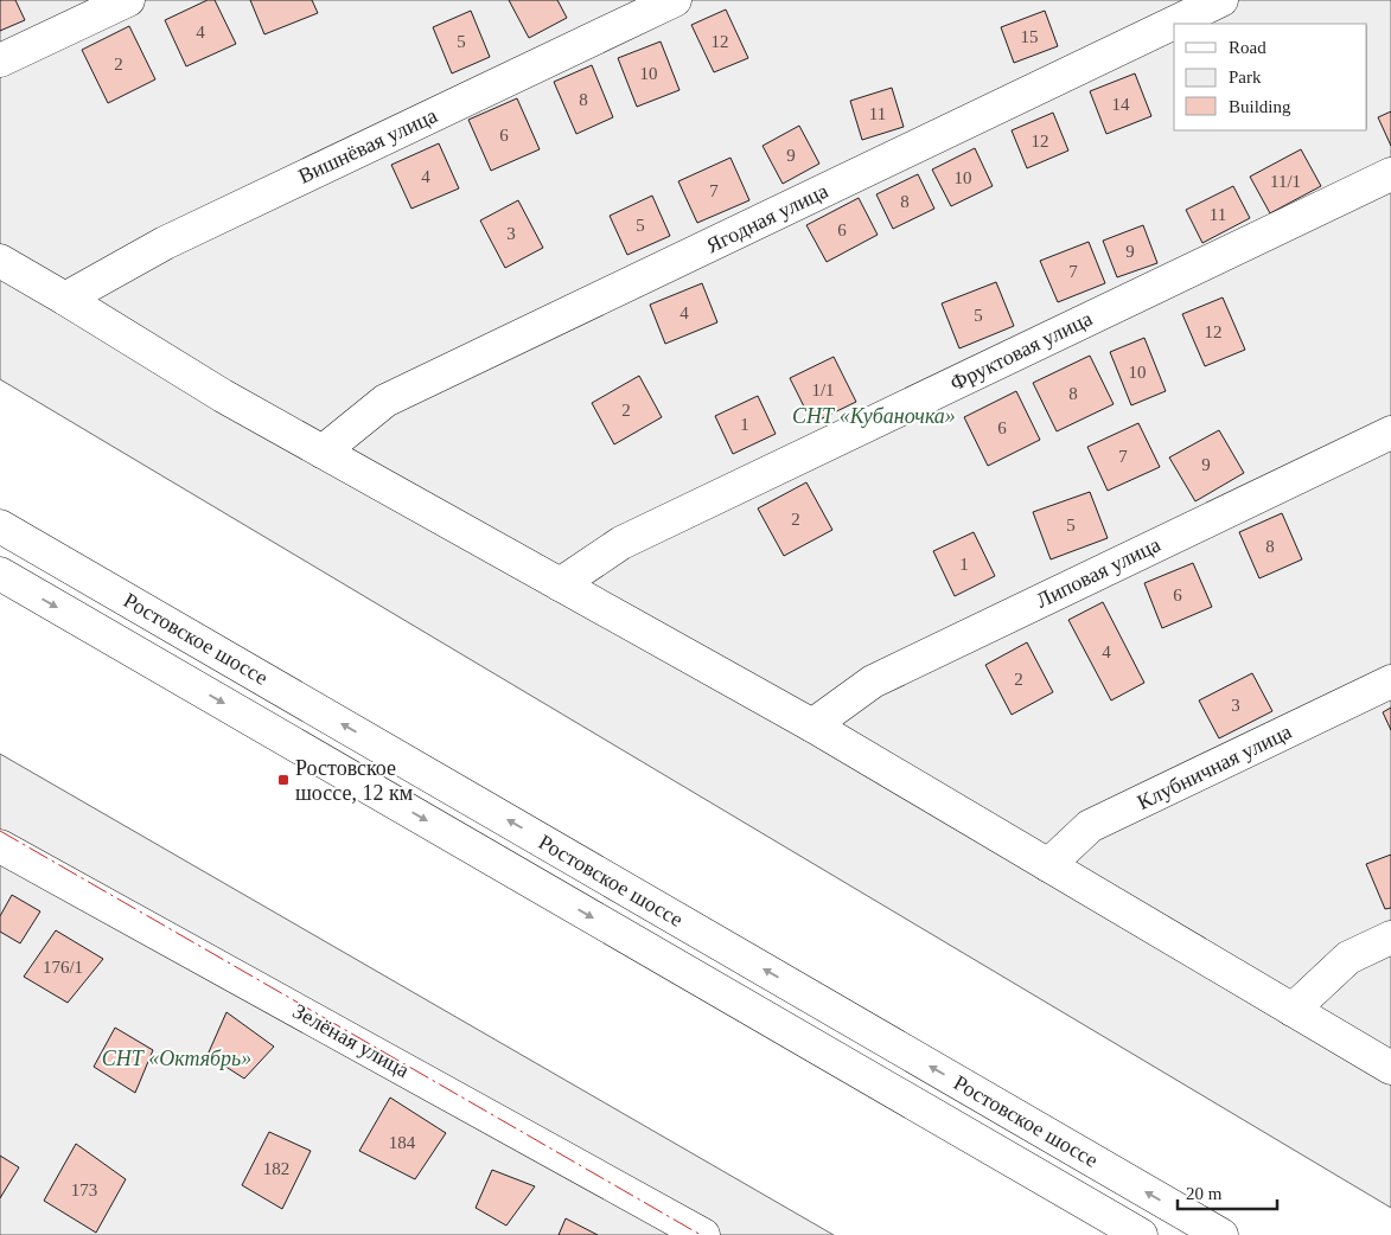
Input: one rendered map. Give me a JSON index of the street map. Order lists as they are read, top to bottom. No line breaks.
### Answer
{"streets":{"main road":["Вишнёвая улица","Ягодная улица","Фруктовая улица","Липовая улица","Ростовское шоссе","Клубничная улица","Зелёная улица"]},"parks":["СНТ «Кубаночка»","СНТ «Октябрь»"],"places":{"transit":["Ростовское шоссе, 12 км"]},"house_numbers":["4","15","5","12","2","10","8","14","11","6","12","9","4","10","11/1","7","8","11","5","6","3","9","7","4","5","12","10","1/1","8","2","1","6","7","9","2","5","8","1","6","4","2","3","176/1","184","182","173"],"legend":["Road","Park","Building"],"scale_bar":"20 m"}
